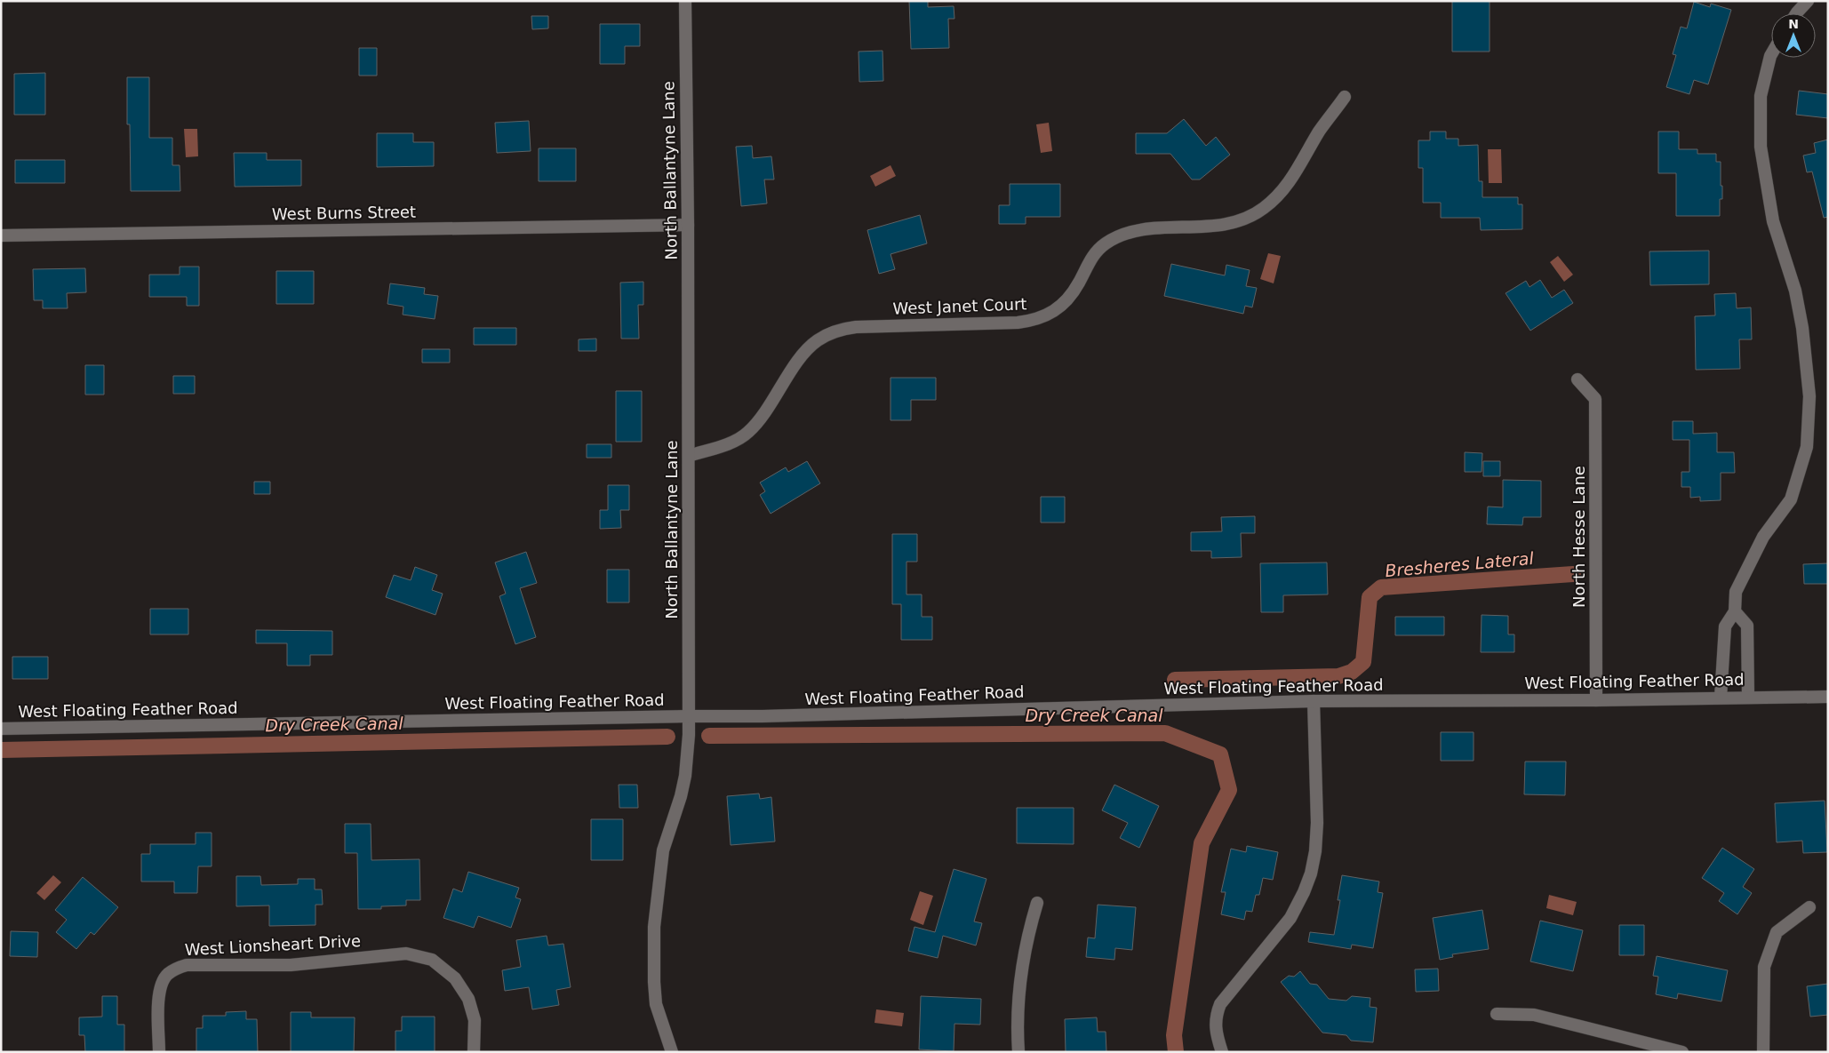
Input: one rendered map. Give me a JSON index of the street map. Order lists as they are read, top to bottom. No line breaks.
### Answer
{"streets":{"street":["North Ballantyne Lane","West Burns Street","West Janet Court","North Hesse Lane","West Floating Feather Road","West Lionsheart Drive"]},"crossings":[["North Ballantyne Lane","West Burns Street"],["North Ballantyne Lane","West Janet Court"],["North Ballantyne Lane","West Floating Feather Road"],["North Hesse Lane","West Floating Feather Road"]],"water":["Bresheres Lateral","Dry Creek Canal"],"north":"top"}
